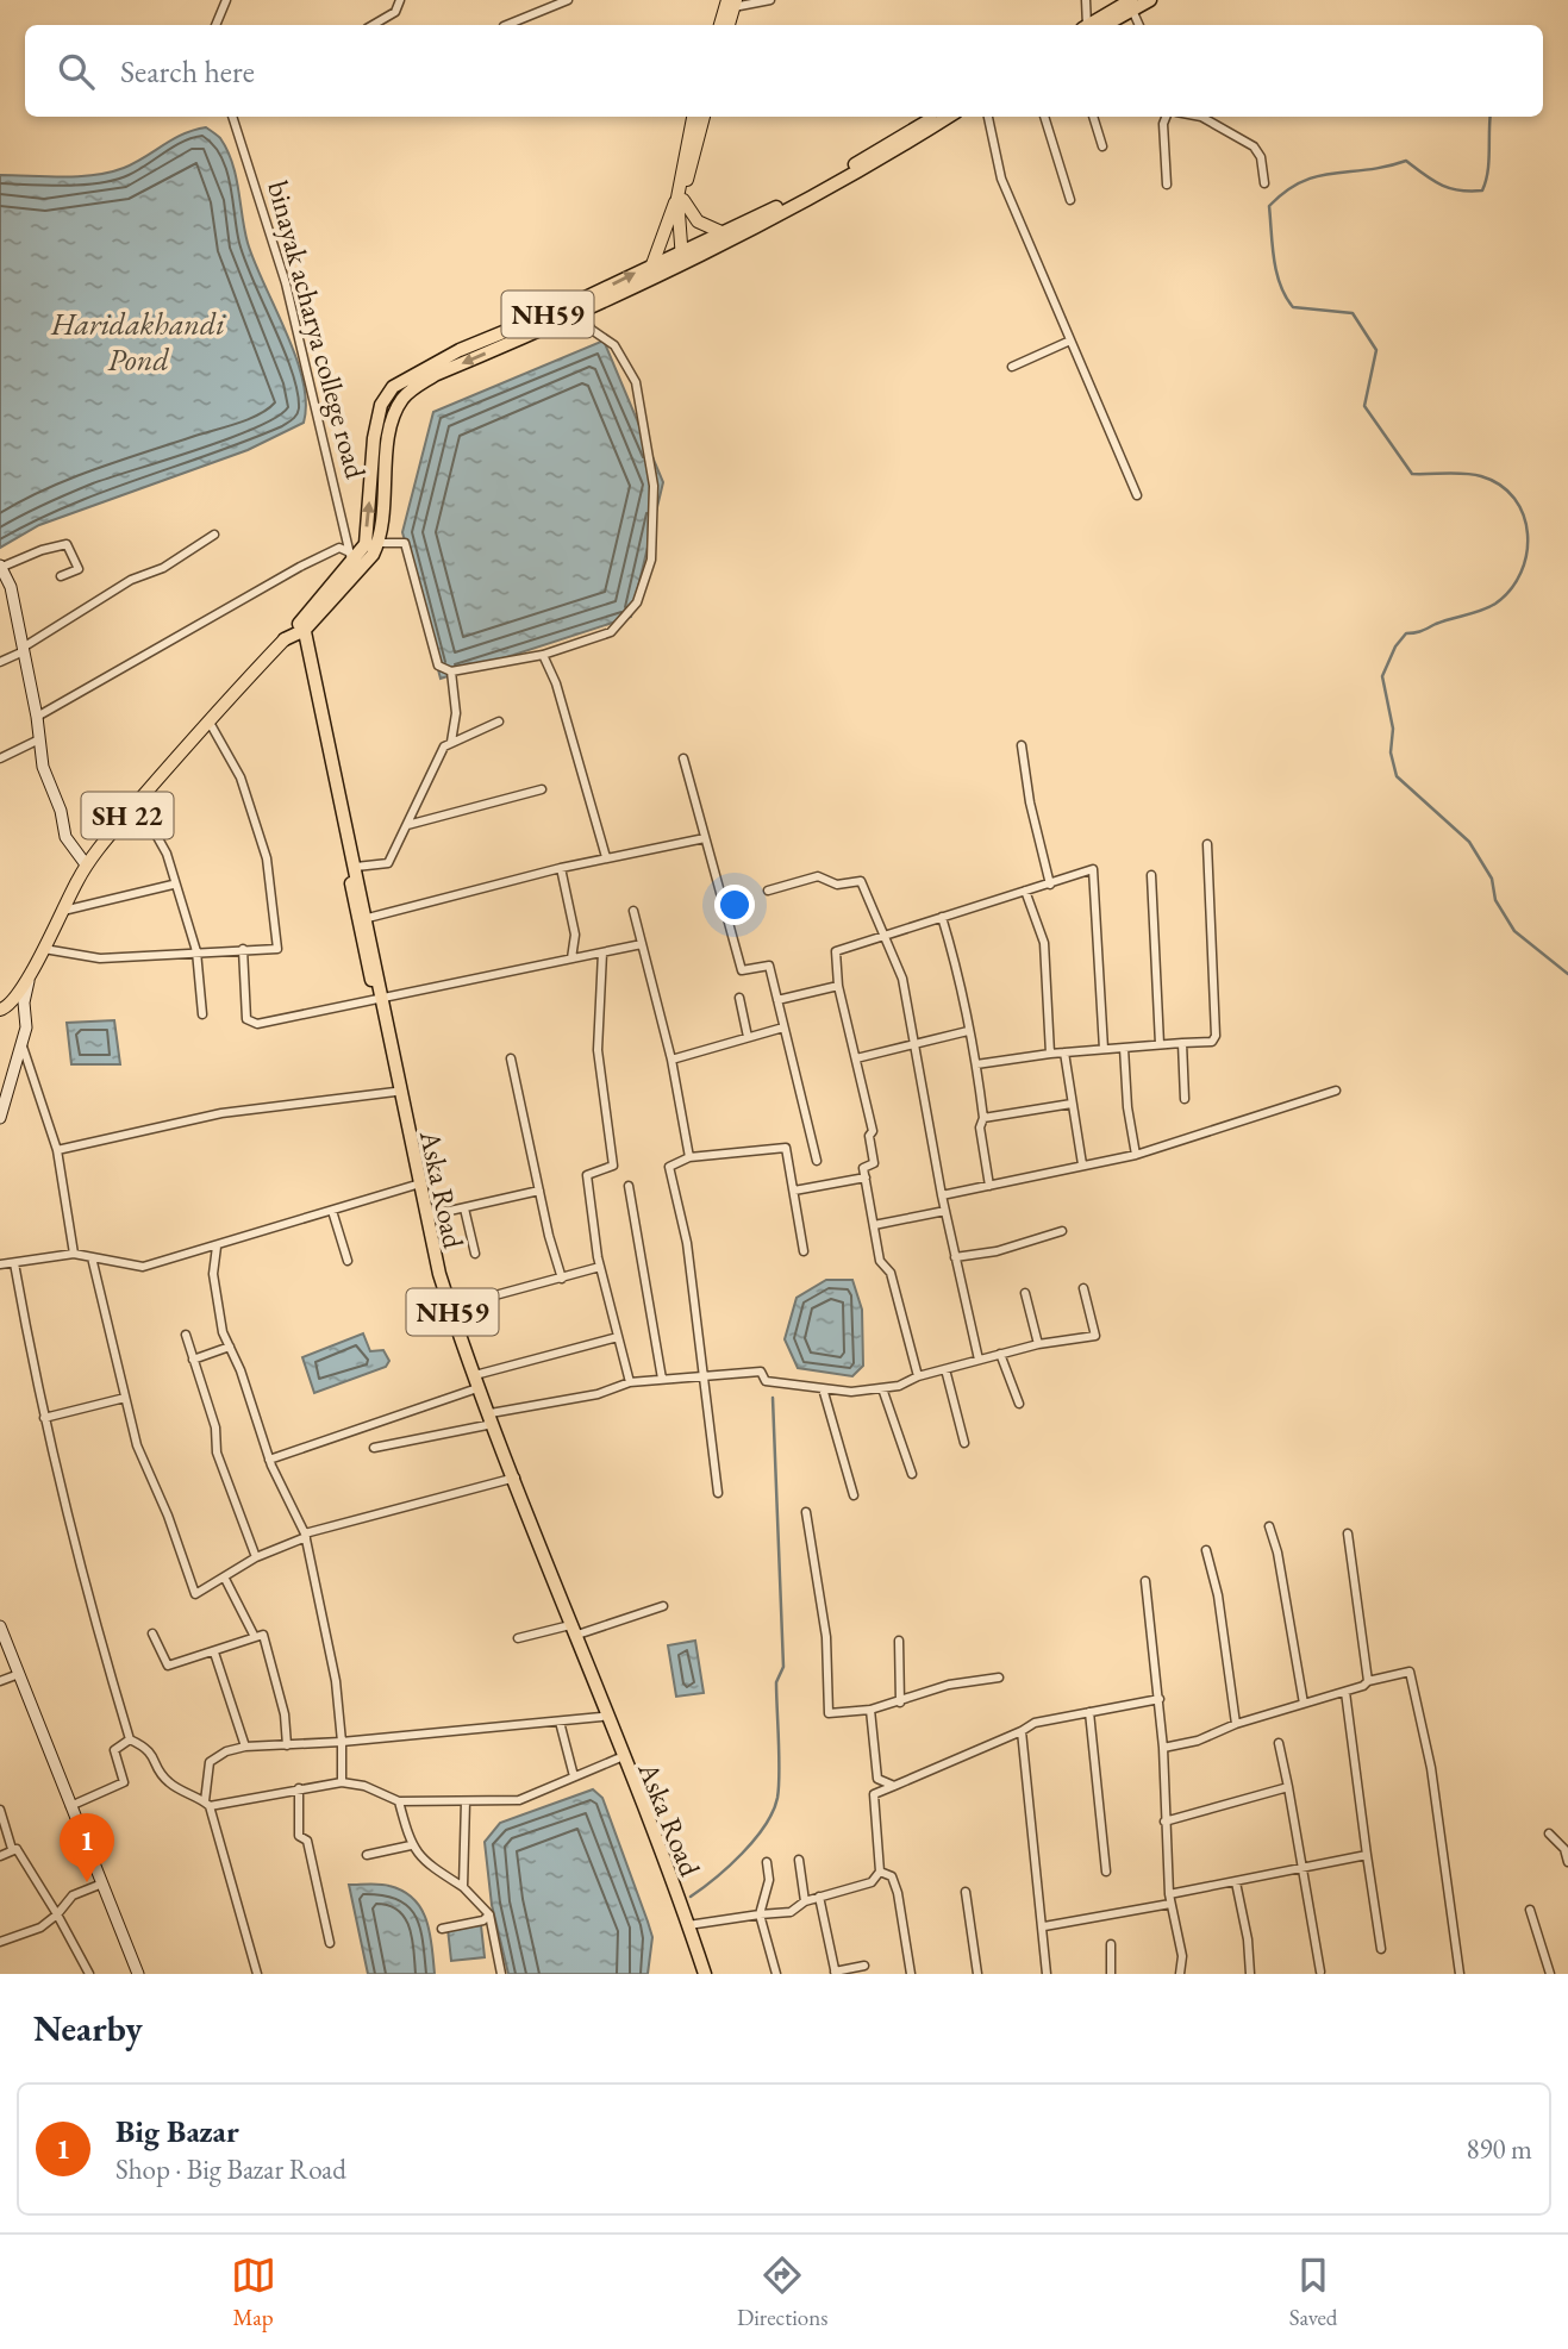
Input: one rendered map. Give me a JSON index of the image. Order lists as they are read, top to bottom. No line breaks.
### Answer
{"streets":{"highway":["NH59","Aska Road"],"main road":["SH 22"],"street":["binayak acharya college road"]},"crossings":[["NH59","SH 22"],["NH59","Aska Road"],["SH 22","Aska Road"]],"water":["Haridakhandi Pond"],"page":{"search":"Search here","pins":"1","heading":"Nearby","list":[{"mark":"1","name":"Big Bazar","note":"Shop · Big Bazar Road","value":"890 m"}],"nav":["Map","Directions","Saved"]}}
